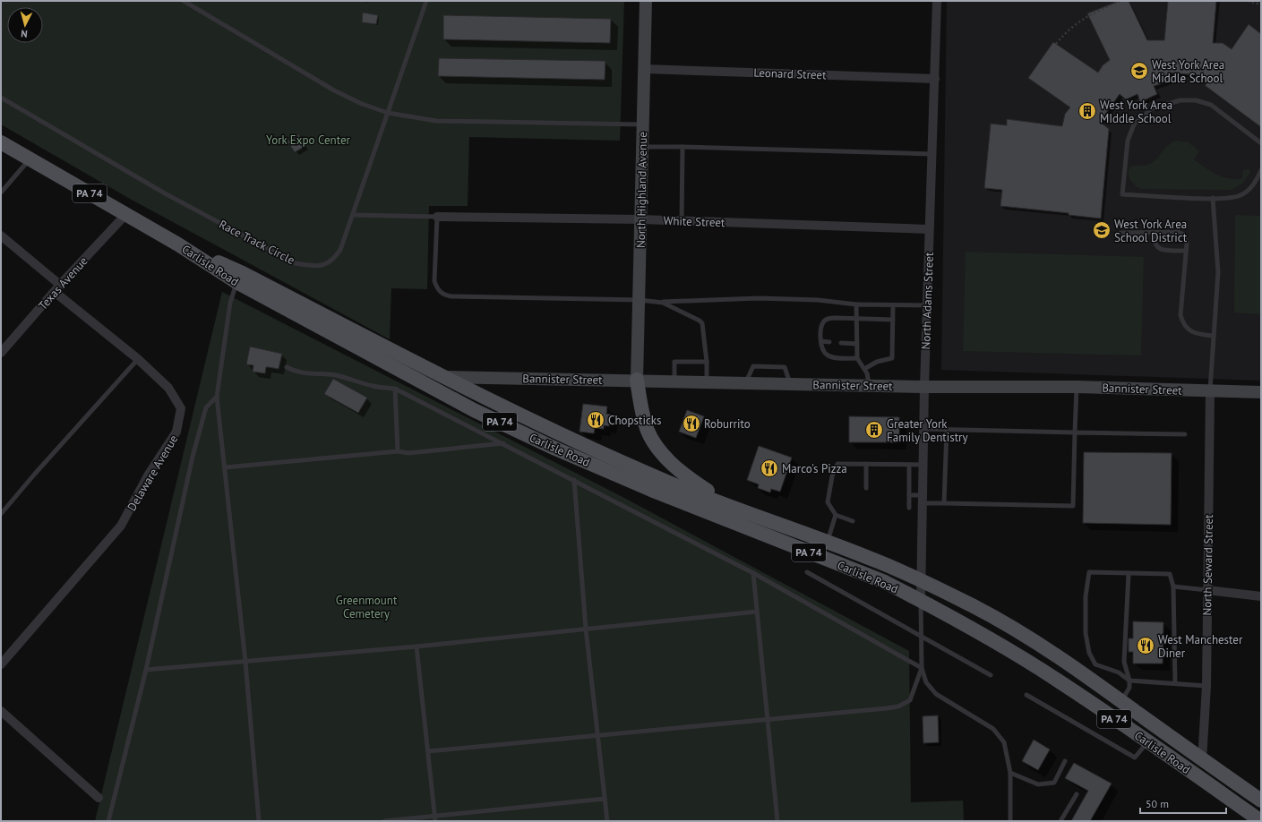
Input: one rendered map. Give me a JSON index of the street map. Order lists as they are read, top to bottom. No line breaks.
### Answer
{"streets":{"main road":["PA 74","Carlisle Road"],"street":["Leonard Street","North Highland Avenue","White Street","Texas Avenue","North Adams Street","Bannister Street","Delaware Avenue","North Seward Street"],"lane":["Race Track Circle"]},"crossings":[["Leonard Street","North Highland Avenue"],["Leonard Street","North Adams Street"],["North Highland Avenue","White Street"],["North Highland Avenue","Bannister Street"],["PA 74","Carlisle Road"],["PA 74","Texas Avenue"],["White Street","North Adams Street"],["Carlisle Road","North Adams Street"],["Carlisle Road","Bannister Street"],["Carlisle Road","North Seward Street"],["Texas Avenue","Delaware Avenue"],["North Adams Street","Bannister Street"],["Bannister Street","North Seward Street"]],"parks":["York Expo Center","Greenmount Cemetery"],"places":{"school or university":["West York Area Middle School","West York Area School District"],"building":["West York Area MIddle School","Greater York Family Dentistry"],"restaurant":["Chopsticks","Roburrito","Marco's Pizza","West Manchester Diner"]},"scale_bar":"50 m","north":"bottom"}
